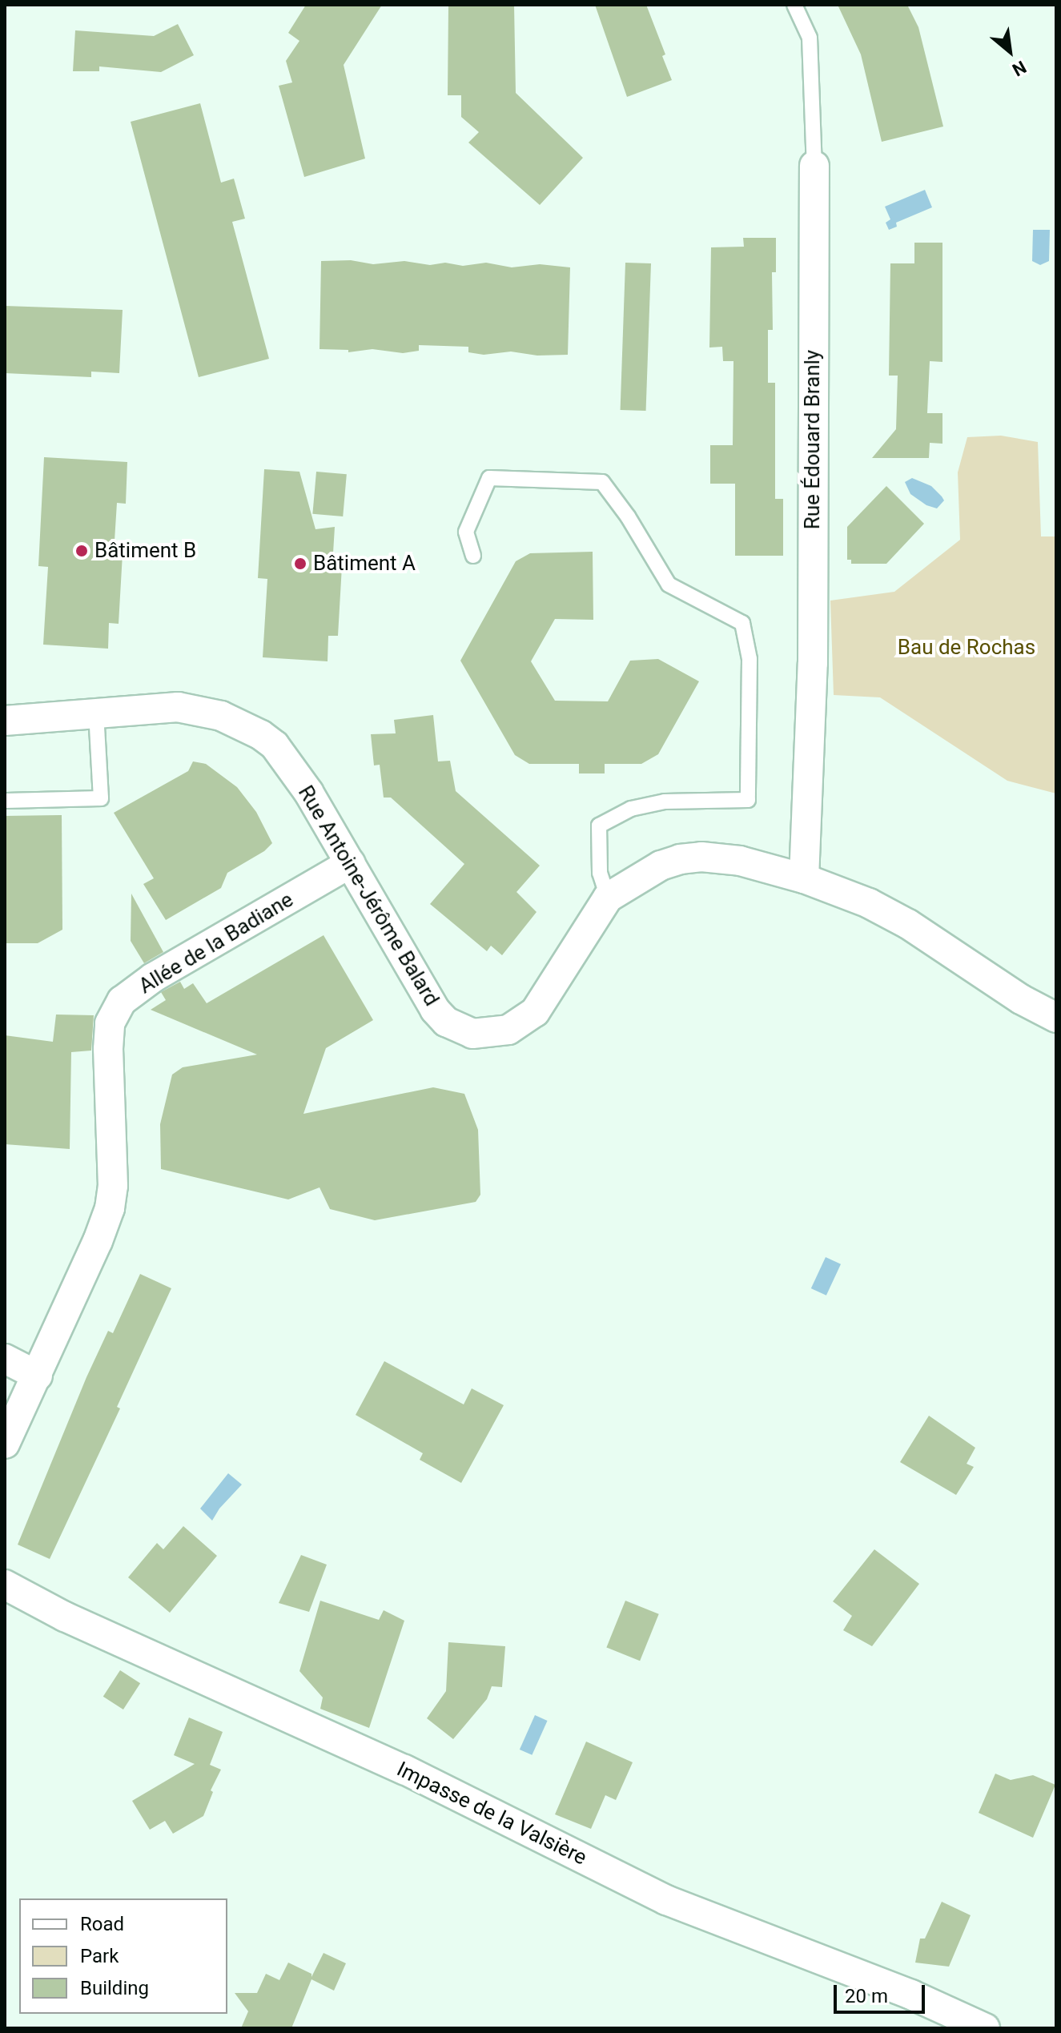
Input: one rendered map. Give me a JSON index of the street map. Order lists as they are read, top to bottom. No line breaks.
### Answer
{"streets":{"street":["Rue Édouard Branly","Rue Antoine-Jérôme Balard","Allée de la Badiane","Impasse de la Valsière"]},"crossings":[["Rue Édouard Branly","Rue Antoine-Jérôme Balard"],["Rue Antoine-Jérôme Balard","Allée de la Badiane"]],"parks":["Bau de Rochas"],"places":["Bâtiment B","Bâtiment A"],"legend":["Road","Park","Building"],"scale_bar":"20 m","north":"bottom right"}
